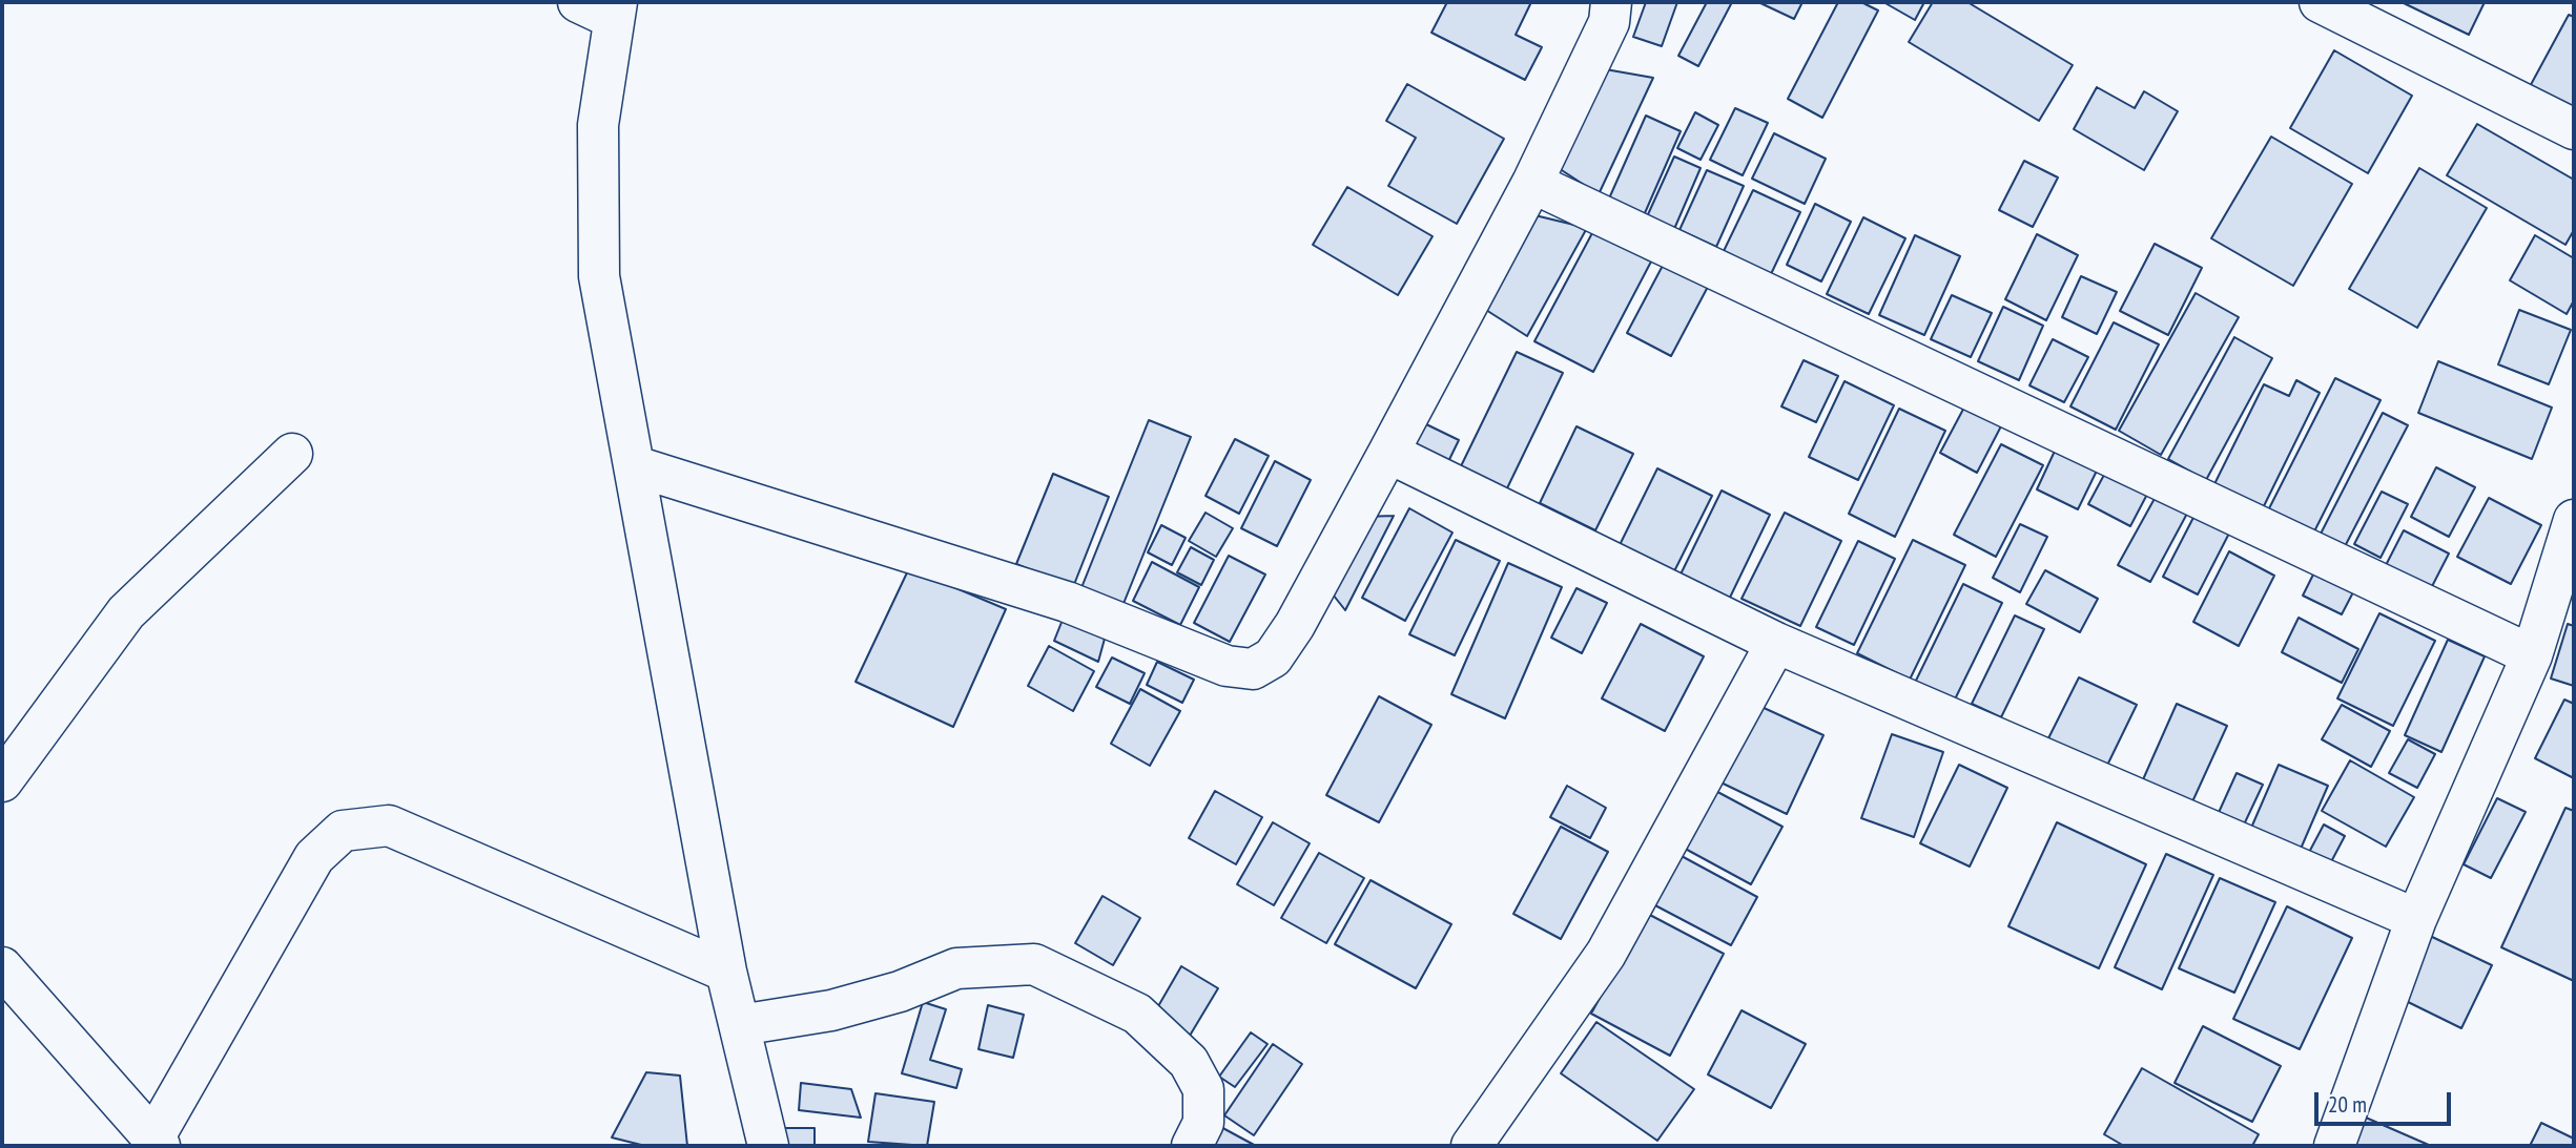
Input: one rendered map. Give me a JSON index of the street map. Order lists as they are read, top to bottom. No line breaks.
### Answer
{"scale_bar":"20 m"}
